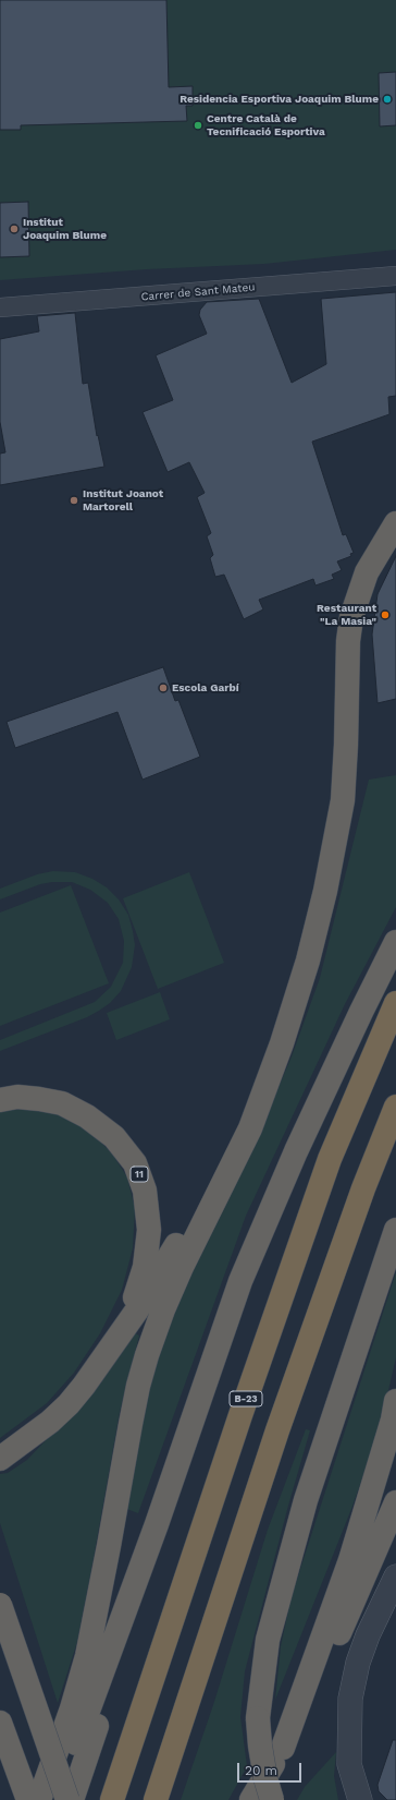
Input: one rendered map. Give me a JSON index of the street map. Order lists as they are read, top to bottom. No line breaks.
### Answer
{"streets":{"highway":["11","B-23"],"street":["Carrer de Sant Mateu"]},"places":["Residencia Esportiva Joaquim Blume","Centre Català de Tecnificació Esportiva","Institut Joaquim Blume","Institut Joanot Martorell","Restaurant \"La Masia\"","Escola Garbí"],"scale_bar":"20 m"}
